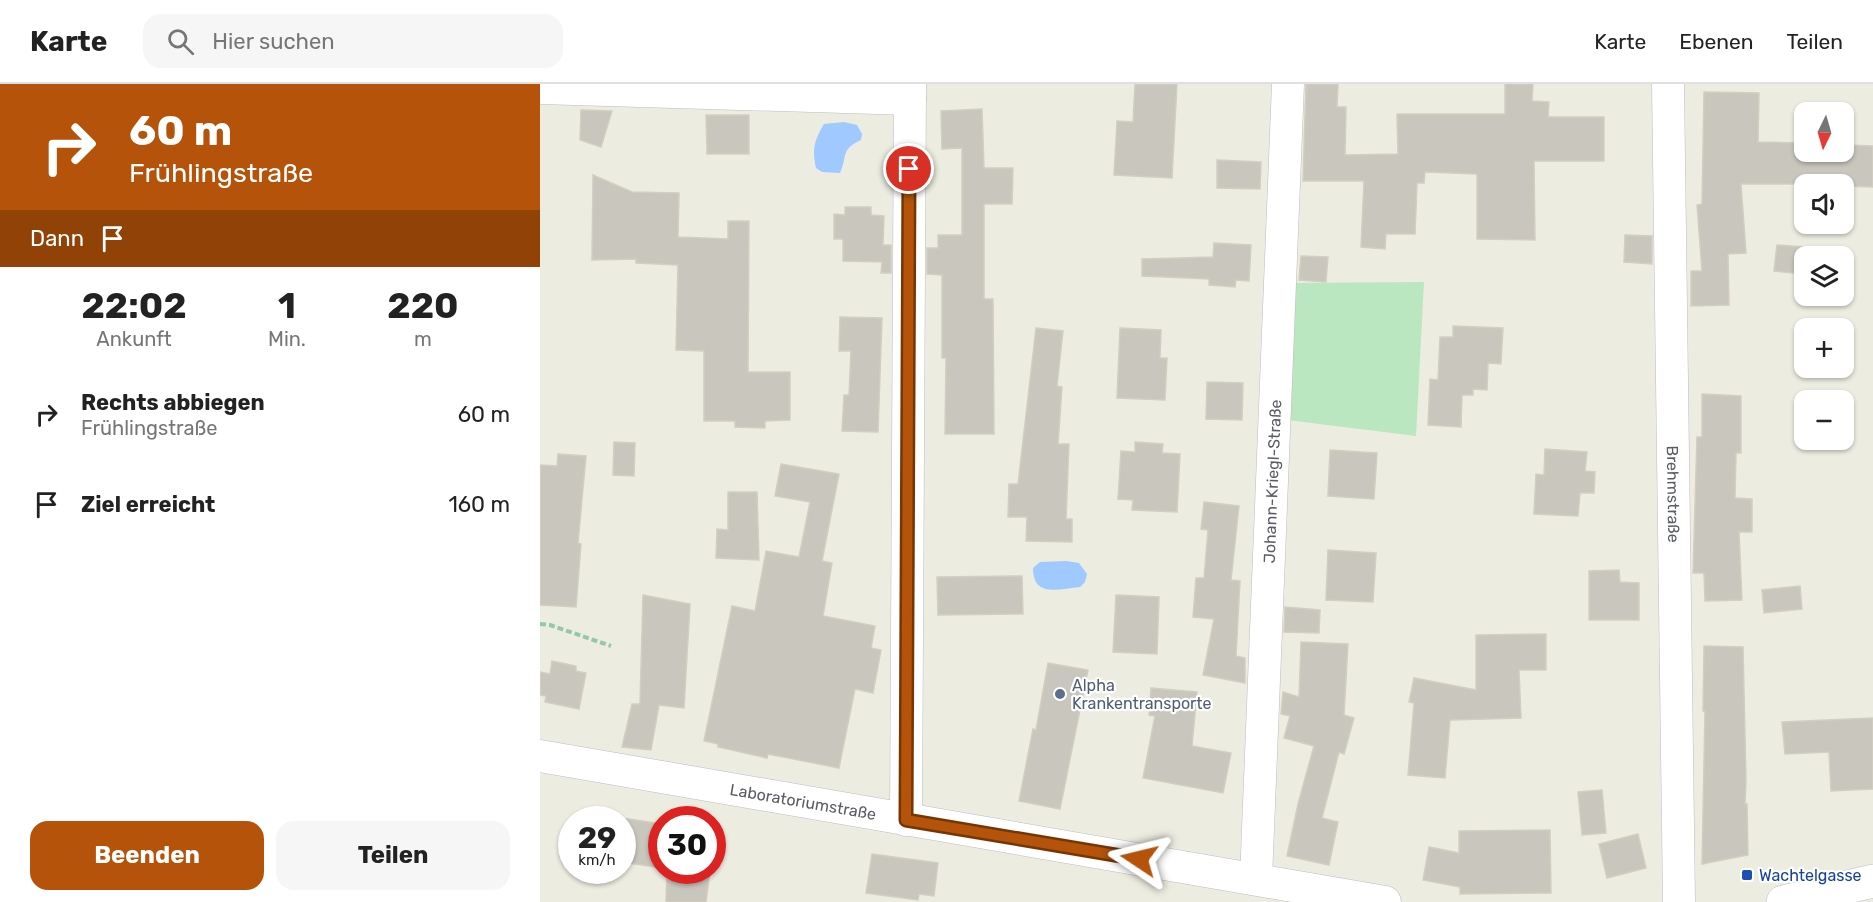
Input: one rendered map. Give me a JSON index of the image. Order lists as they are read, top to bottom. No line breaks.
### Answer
{"streets":{"street":["Johann-Kriegl-Straße","Brehmstraße","Laboratoriumstraße"]},"crossings":[["Johann-Kriegl-Straße","Laboratoriumstraße"]],"places":{"other":["Alpha Krankentransporte"],"transit":["Wachtelgasse"]},"north":"bottom","page":{"header":"Karte","search":"Hier suchen","nav":["Karte","Ebenen","Teilen"],"turn":["60 m","Frühlingstraße"],"map_buttons":["+","−"],"then":"Dann","eta":["22:02","Ankunft","1","Min.","220","m"],"list":[{"name":"Rechts abbiegen","note":"Frühlingstraße","value":"60 m"},{"name":"Ziel erreicht","value":"160 m"}],"speed":"29 km/h","limit":"30","buttons":["Beenden","Teilen"]}}
